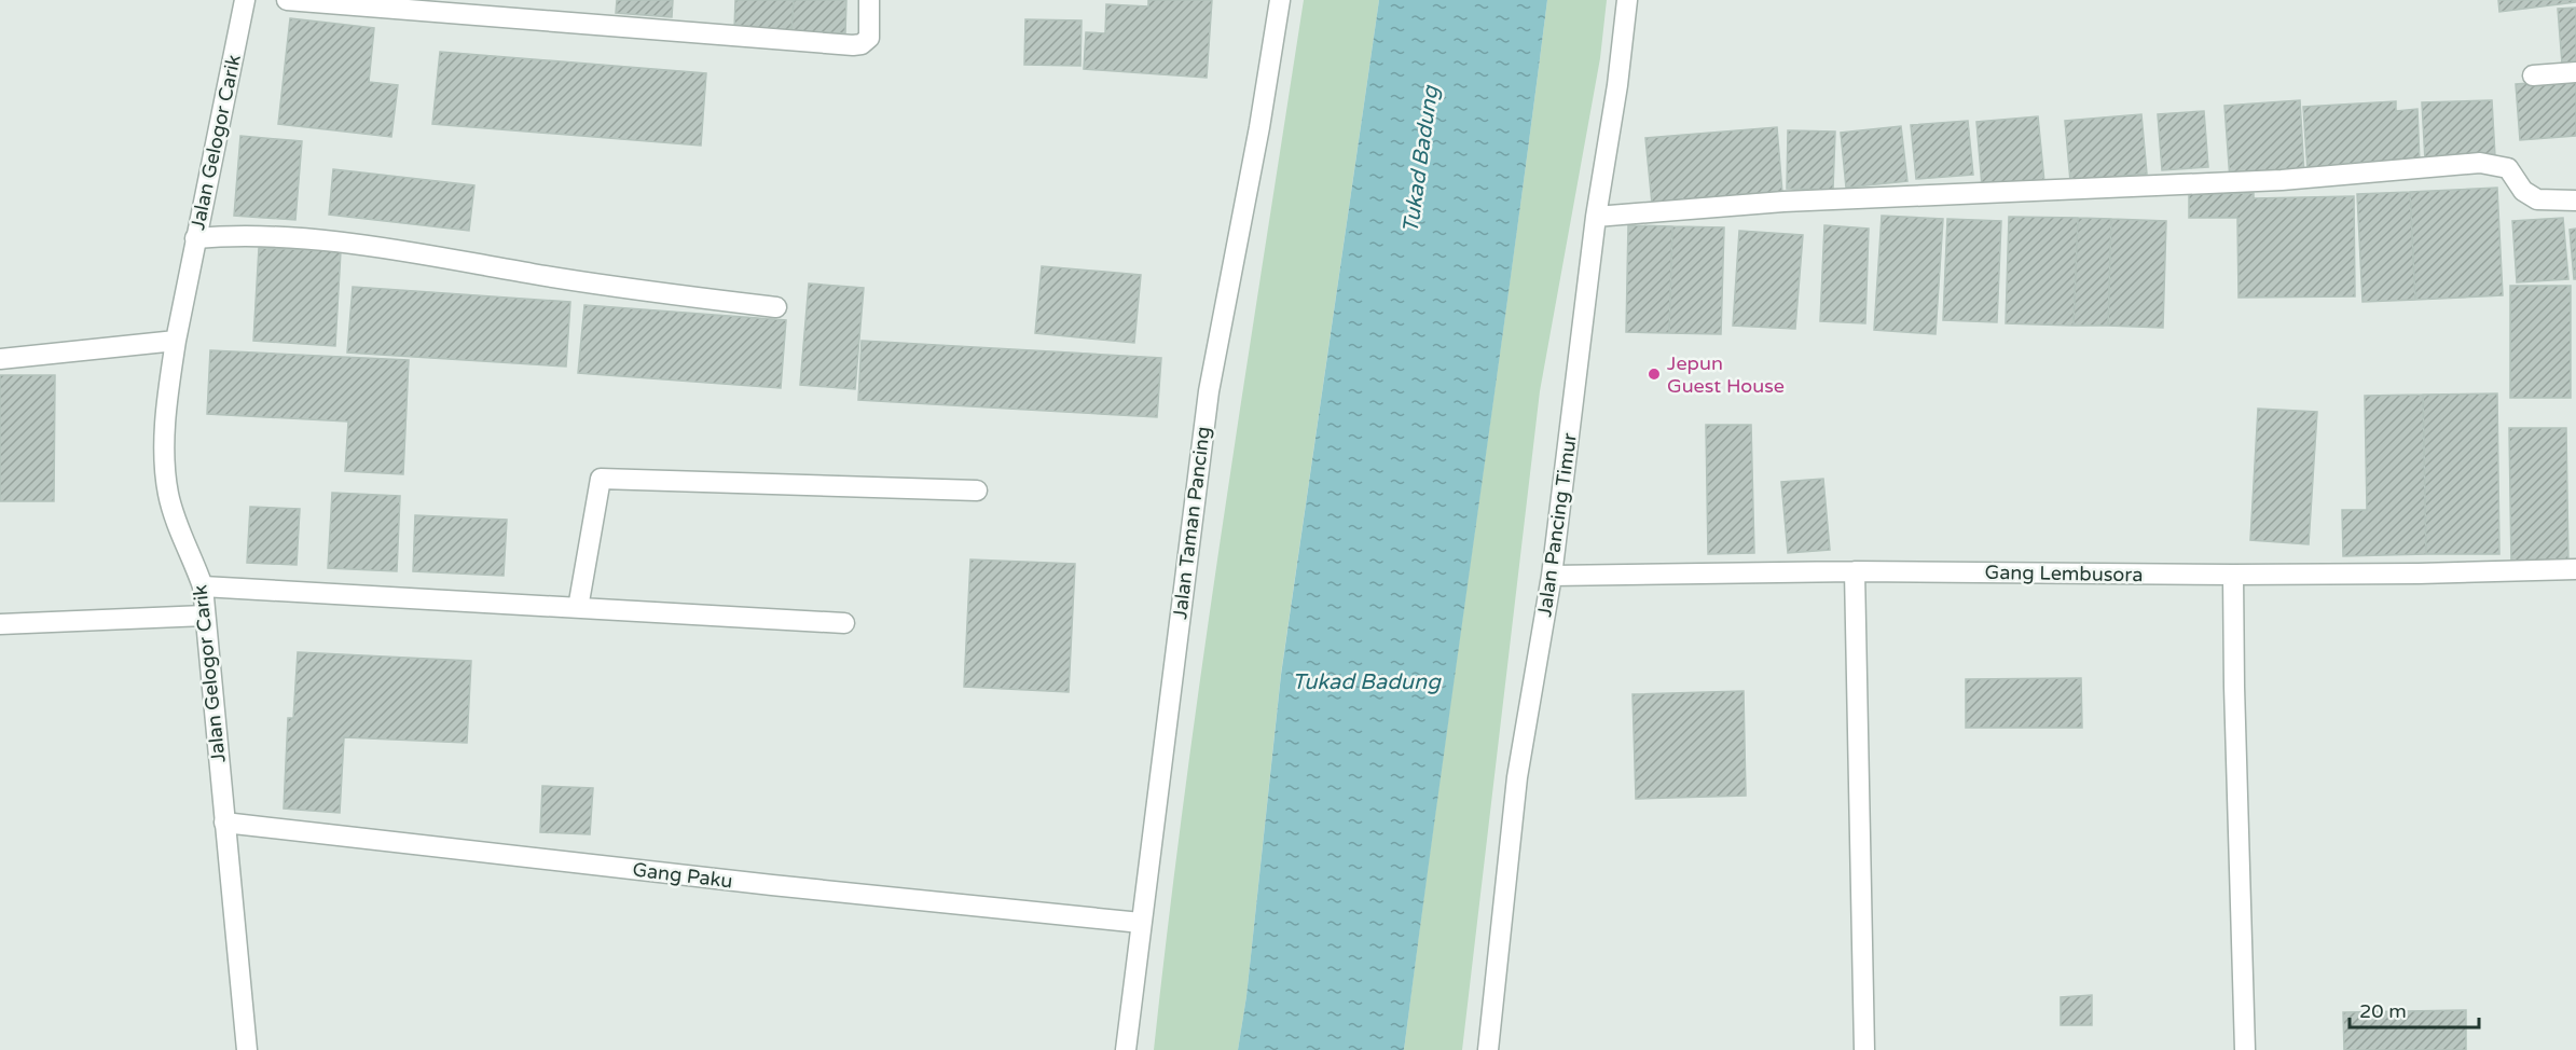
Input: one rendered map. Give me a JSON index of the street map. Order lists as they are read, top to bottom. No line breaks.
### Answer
{"streets":{"street":["Jalan Gelogor Carik","Jalan Taman Pancing","Jalan Pancing Timur","Gang Lembusora","Gang Paku"]},"crossings":[["Jalan Gelogor Carik","Gang Paku"],["Jalan Taman Pancing","Gang Paku"],["Jalan Pancing Timur","Gang Lembusora"]],"water":["Tukad Badung"],"places":["Jepun Guest House"],"scale_bar":"20 m"}
